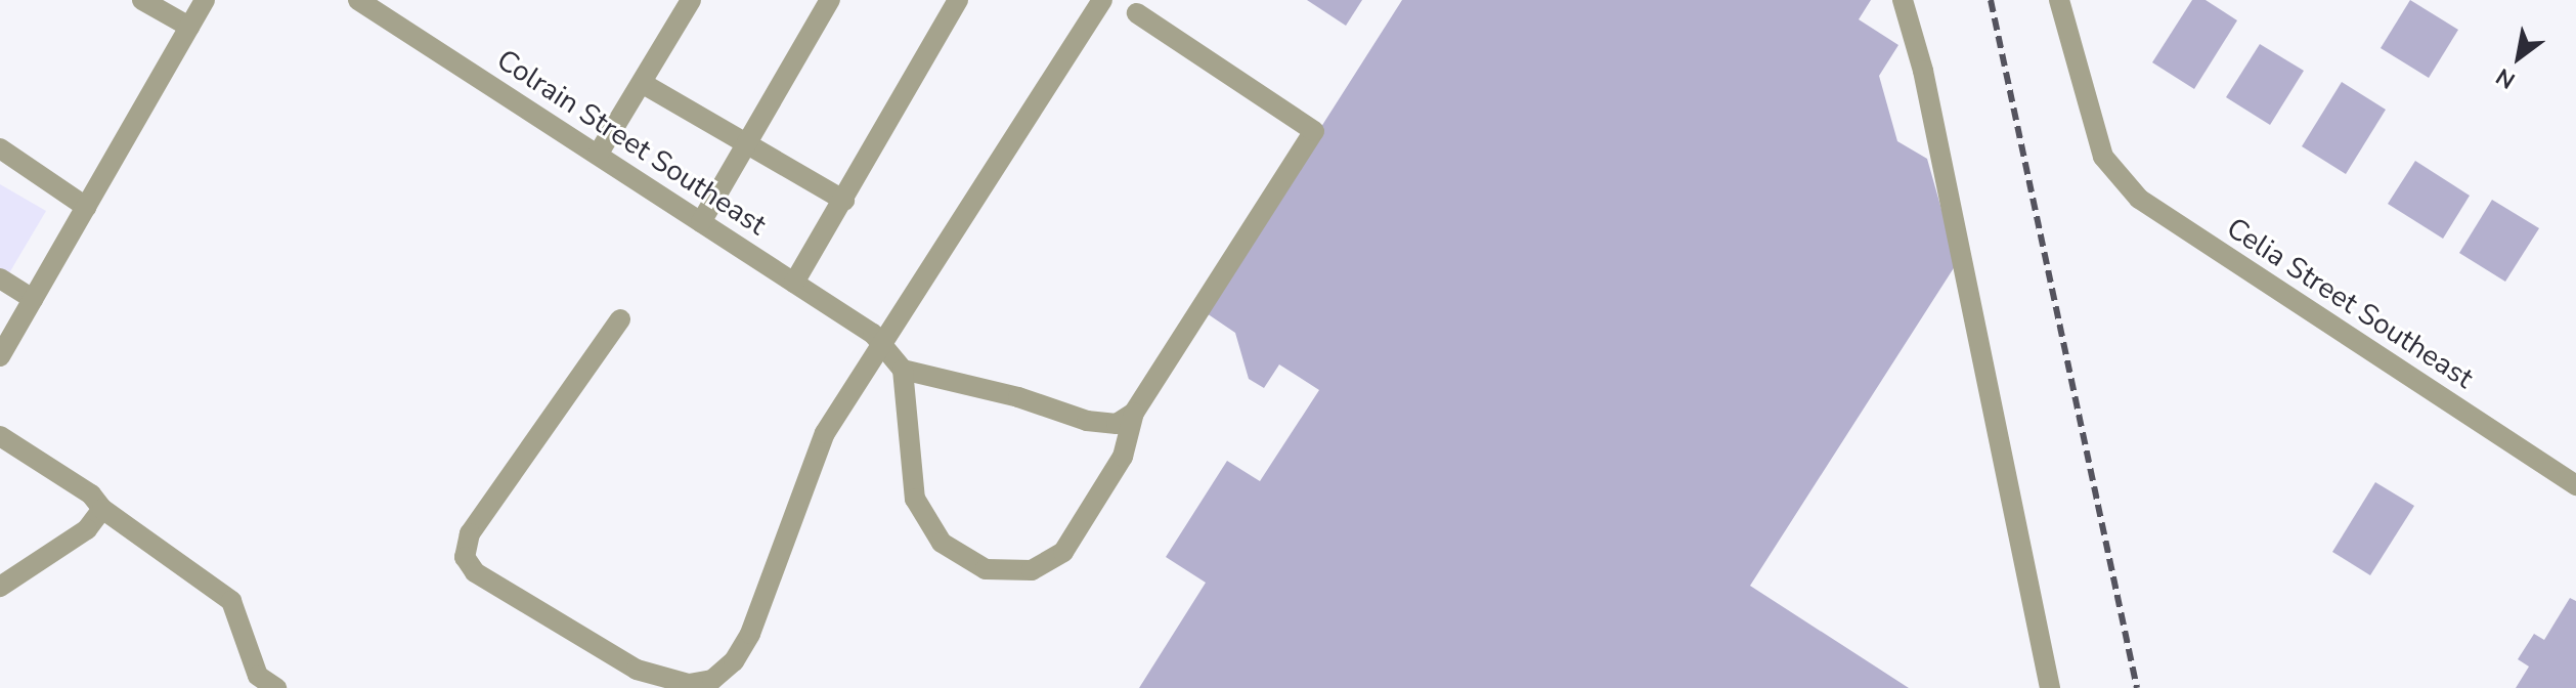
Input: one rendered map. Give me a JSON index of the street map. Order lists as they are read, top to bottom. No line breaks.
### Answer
{"streets":{"street":["Colrain Street Southeast","Celia Street Southeast"]},"north":"bottom left"}
